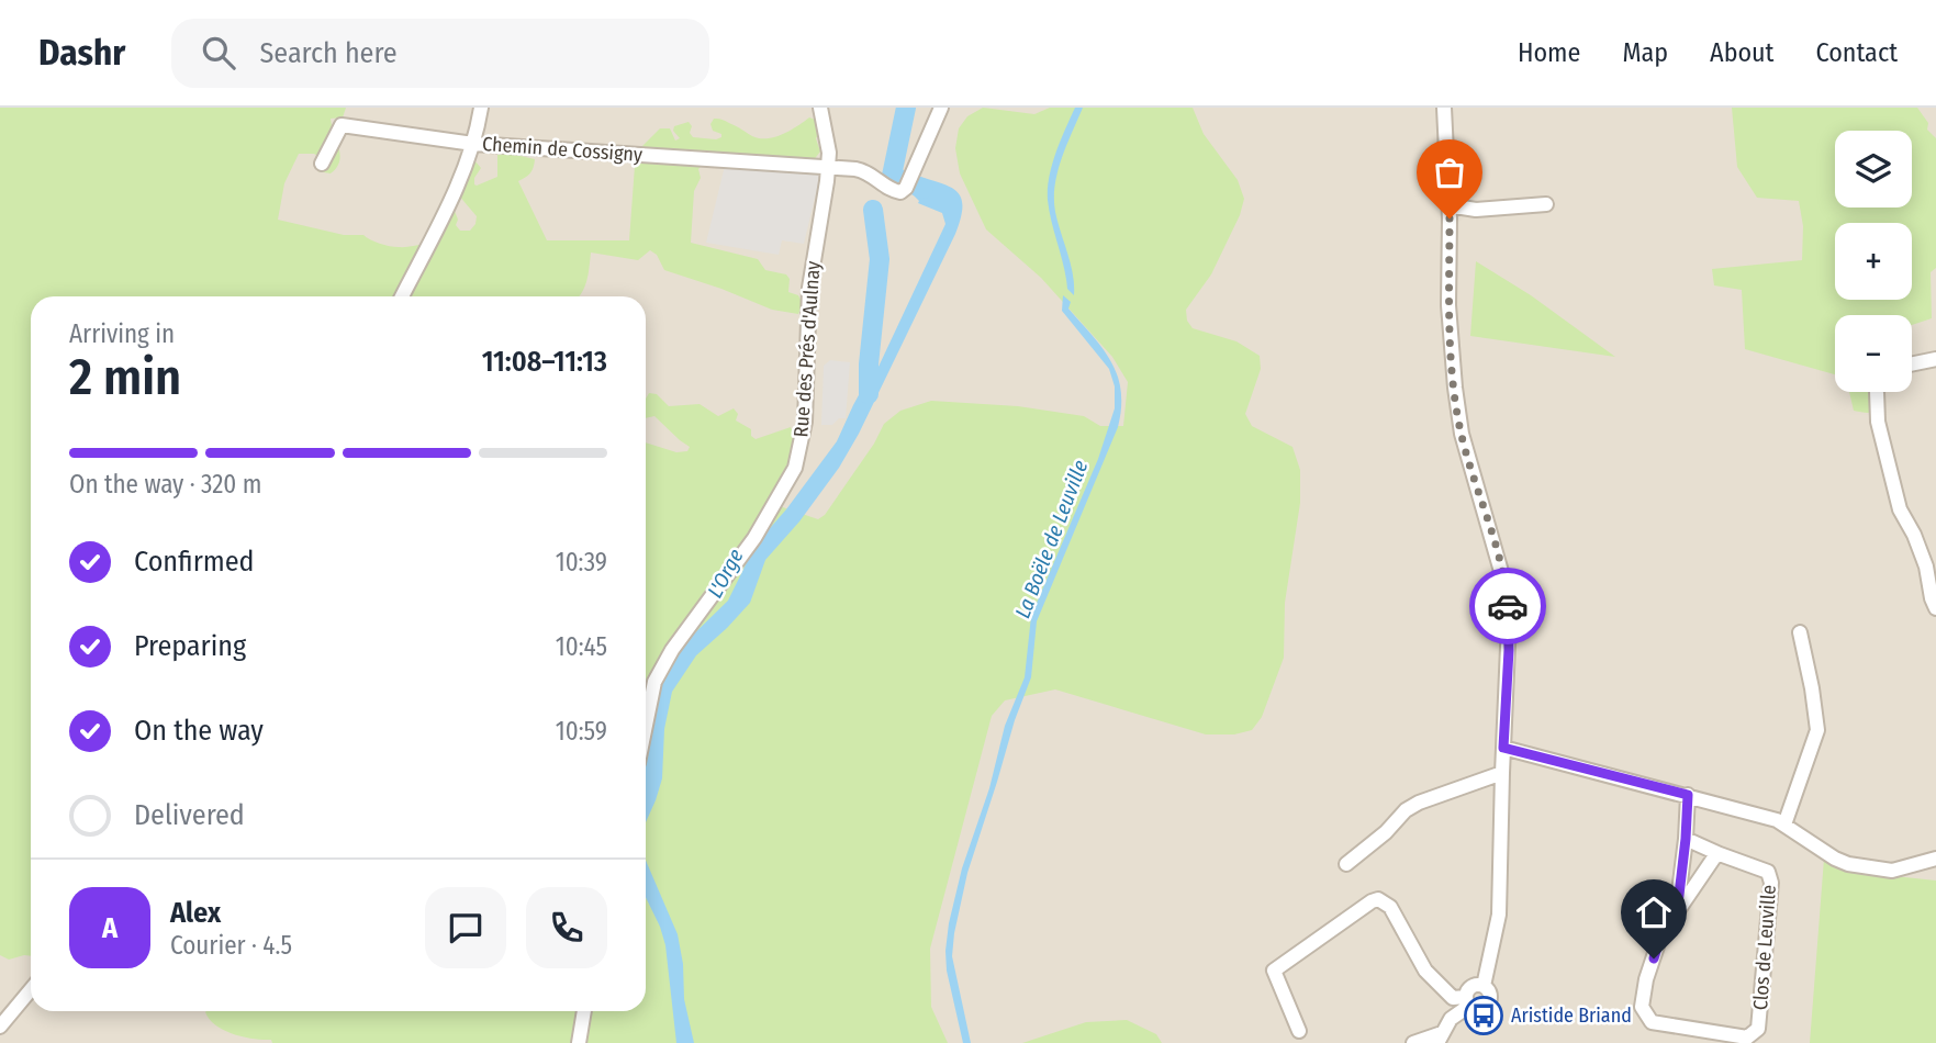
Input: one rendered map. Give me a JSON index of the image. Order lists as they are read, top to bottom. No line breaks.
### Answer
{"streets":{"street":["Chemin de Cossigny","Rue des Prés d'Aulnay","Clos de Leuville"]},"crossings":[["Chemin de Cossigny","Rue des Prés d'Aulnay"]],"water":["La Boële de Leuville","L'Orge"],"places":{"bus stop":["Aristide Briand"]},"page":{"header":"Dashr","search":"Search here","nav":["Home","Map","About","Contact"],"map_buttons":["+","−"],"heading":["2 min","Arriving in","11:08–11:13"],"panel":["Alex","Courier · 4.5"],"bar":"On the way · 320 m","list":[["Confirmed","10:39"],["Preparing","10:45"],["On the way","10:59"],"Delivered"],"round":"A"}}
